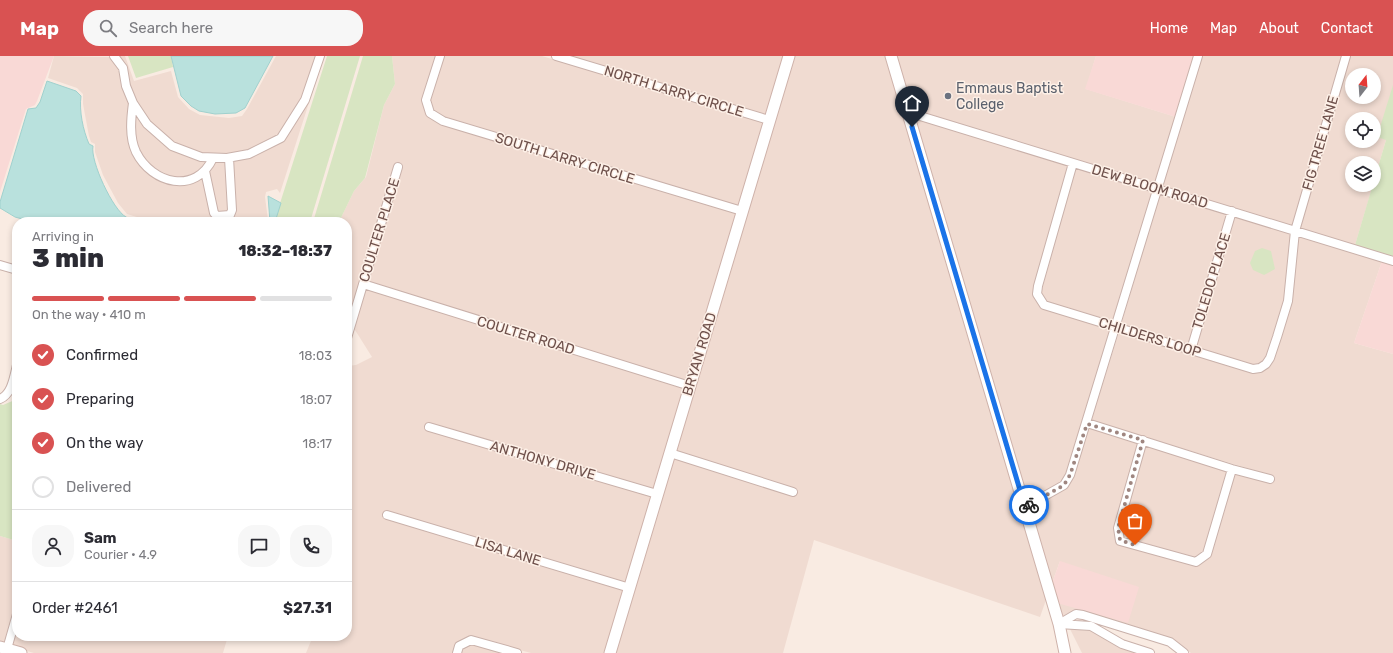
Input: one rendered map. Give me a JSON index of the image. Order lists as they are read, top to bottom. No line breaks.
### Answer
{"streets":{"main road":["BRYAN ROAD"],"street":["NORTH LARRY CIRCLE","FIG TREE LANE","SOUTH LARRY CIRCLE","DEW BLOOM ROAD","COULTER PLACE","TOLEDO PLACE","COULTER ROAD","CHILDERS LOOP","ANTHONY DRIVE","LISA LANE"]},"crossings":[["NORTH LARRY CIRCLE","BRYAN ROAD"],["FIG TREE LANE","DEW BLOOM ROAD"],["FIG TREE LANE","CHILDERS LOOP"],["SOUTH LARRY CIRCLE","BRYAN ROAD"],["DEW BLOOM ROAD","TOLEDO PLACE"],["DEW BLOOM ROAD","CHILDERS LOOP"],["COULTER PLACE","COULTER ROAD"],["TOLEDO PLACE","CHILDERS LOOP"],["COULTER ROAD","BRYAN ROAD"],["BRYAN ROAD","ANTHONY DRIVE"],["BRYAN ROAD","LISA LANE"]],"places":["Emmaus Baptist College"],"north":"top","page":{"header":"Map","search":"Search here","nav":["Home","Map","About","Contact"],"heading":["3 min","Arriving in","18:32–18:37"],"panel":["Sam","Courier · 4.9","Order #2461","$27.31"],"bar":"On the way · 410 m","list":[["Confirmed","18:03"],["Preparing","18:07"],["On the way","18:17"],"Delivered"]}}
